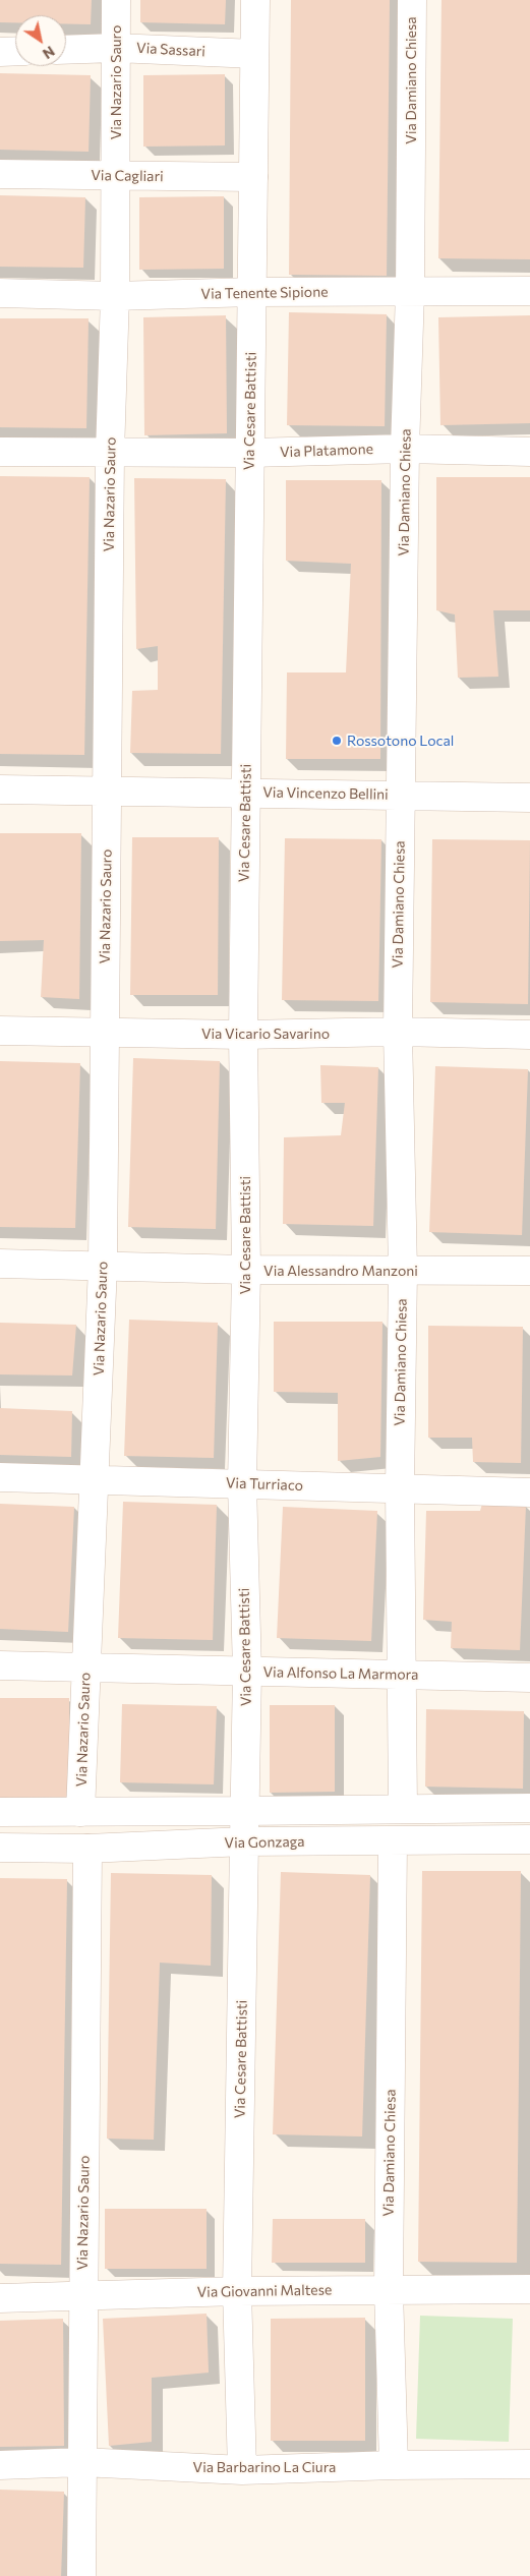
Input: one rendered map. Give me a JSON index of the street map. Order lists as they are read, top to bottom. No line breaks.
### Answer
{"streets":{"street":["Via Sassari","Via Damiano Chiesa","Via Nazario Sauro","Via Cagliari","Via Tenente Sipione","Via Cesare Battisti","Via Platamone","Via Vincenzo Bellini","Via Vicario Savarino","Via Alessandro Manzoni","Via Turriaco","Via Alfonso La Marmora","Via Gonzaga","Via Giovanni Maltese","Via Barbarino La Ciura"]},"crossings":[["Via Sassari","Via Nazario Sauro"],["Via Sassari","Via Cesare Battisti"],["Via Damiano Chiesa","Via Tenente Sipione"],["Via Damiano Chiesa","Via Platamone"],["Via Damiano Chiesa","Via Vincenzo Bellini"],["Via Damiano Chiesa","Via Vicario Savarino"],["Via Damiano Chiesa","Via Alessandro Manzoni"],["Via Damiano Chiesa","Via Turriaco"],["Via Damiano Chiesa","Via Alfonso La Marmora"],["Via Damiano Chiesa","Via Gonzaga"],["Via Damiano Chiesa","Via Giovanni Maltese"],["Via Damiano Chiesa","Via Barbarino La Ciura"],["Via Nazario Sauro","Via Cagliari"],["Via Nazario Sauro","Via Tenente Sipione"],["Via Nazario Sauro","Via Platamone"],["Via Nazario Sauro","Via Vincenzo Bellini"],["Via Nazario Sauro","Via Vicario Savarino"],["Via Nazario Sauro","Via Alessandro Manzoni"],["Via Nazario Sauro","Via Turriaco"],["Via Nazario Sauro","Via Alfonso La Marmora"],["Via Nazario Sauro","Via Gonzaga"],["Via Nazario Sauro","Via Giovanni Maltese"],["Via Nazario Sauro","Via Barbarino La Ciura"],["Via Cagliari","Via Cesare Battisti"],["Via Tenente Sipione","Via Cesare Battisti"],["Via Cesare Battisti","Via Platamone"],["Via Cesare Battisti","Via Vincenzo Bellini"],["Via Cesare Battisti","Via Vicario Savarino"],["Via Cesare Battisti","Via Alessandro Manzoni"],["Via Cesare Battisti","Via Turriaco"],["Via Cesare Battisti","Via Alfonso La Marmora"],["Via Cesare Battisti","Via Gonzaga"],["Via Cesare Battisti","Via Giovanni Maltese"],["Via Cesare Battisti","Via Barbarino La Ciura"]],"places":["Rossotono Local"],"north":"bottom right"}
